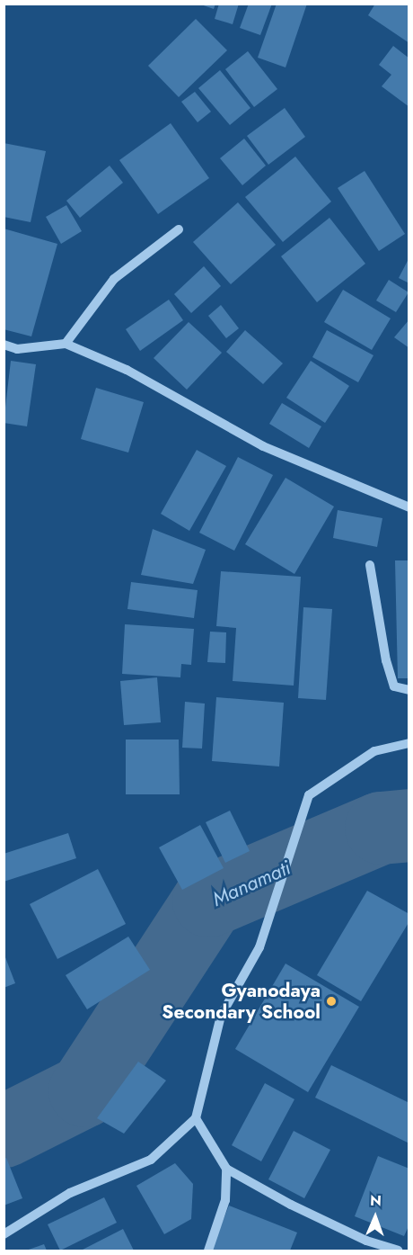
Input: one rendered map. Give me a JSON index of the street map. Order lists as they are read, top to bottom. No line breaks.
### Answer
{"water":["Manamati"],"places":["Gyanodaya Secondary School"],"north":"top"}
